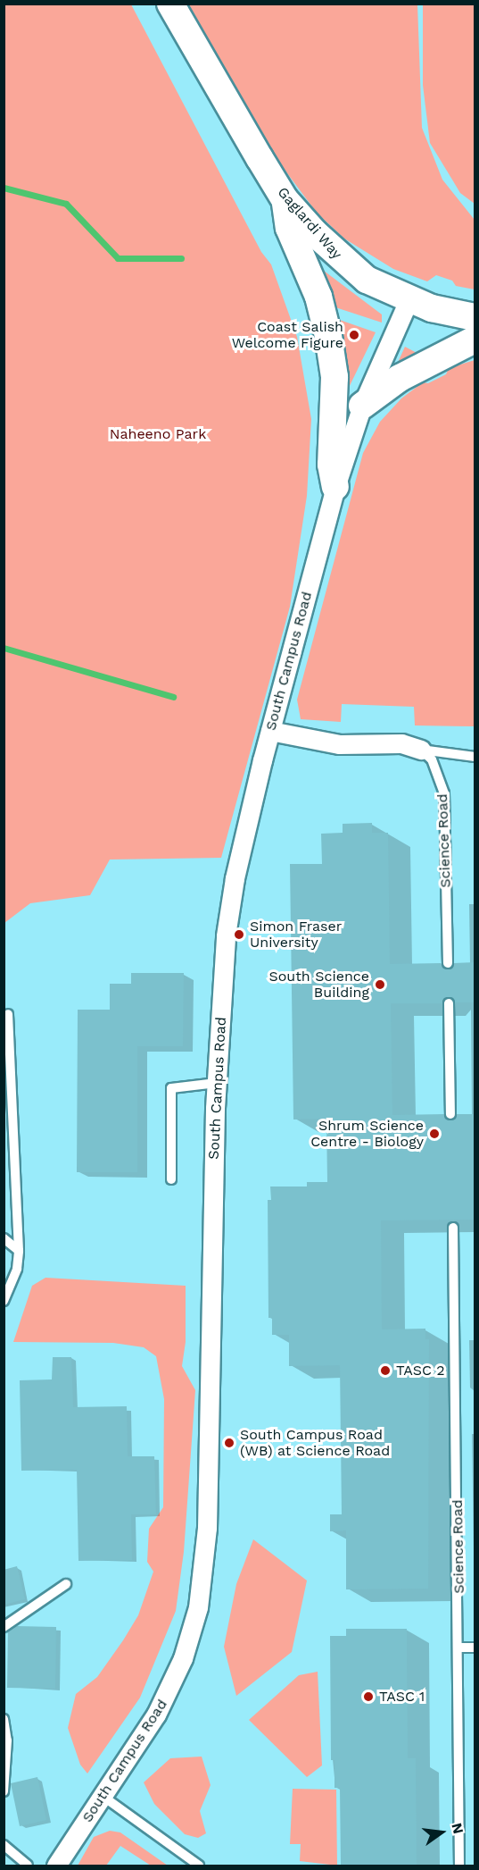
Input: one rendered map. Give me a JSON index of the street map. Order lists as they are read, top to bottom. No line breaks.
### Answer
{"streets":{"street":["Gaglardi Way","South Campus Road"],"lane":["Science Road"]},"crossings":[["Gaglardi Way","South Campus Road"]],"parks":["Naheeno Park"],"places":["Coast Salish Welcome Figure","Simon Fraser University","South Science Building","Shrum Science Centre - Biology","TASC 2","South Campus Road (WB) at Science Road","TASC 1"],"north":"right"}
